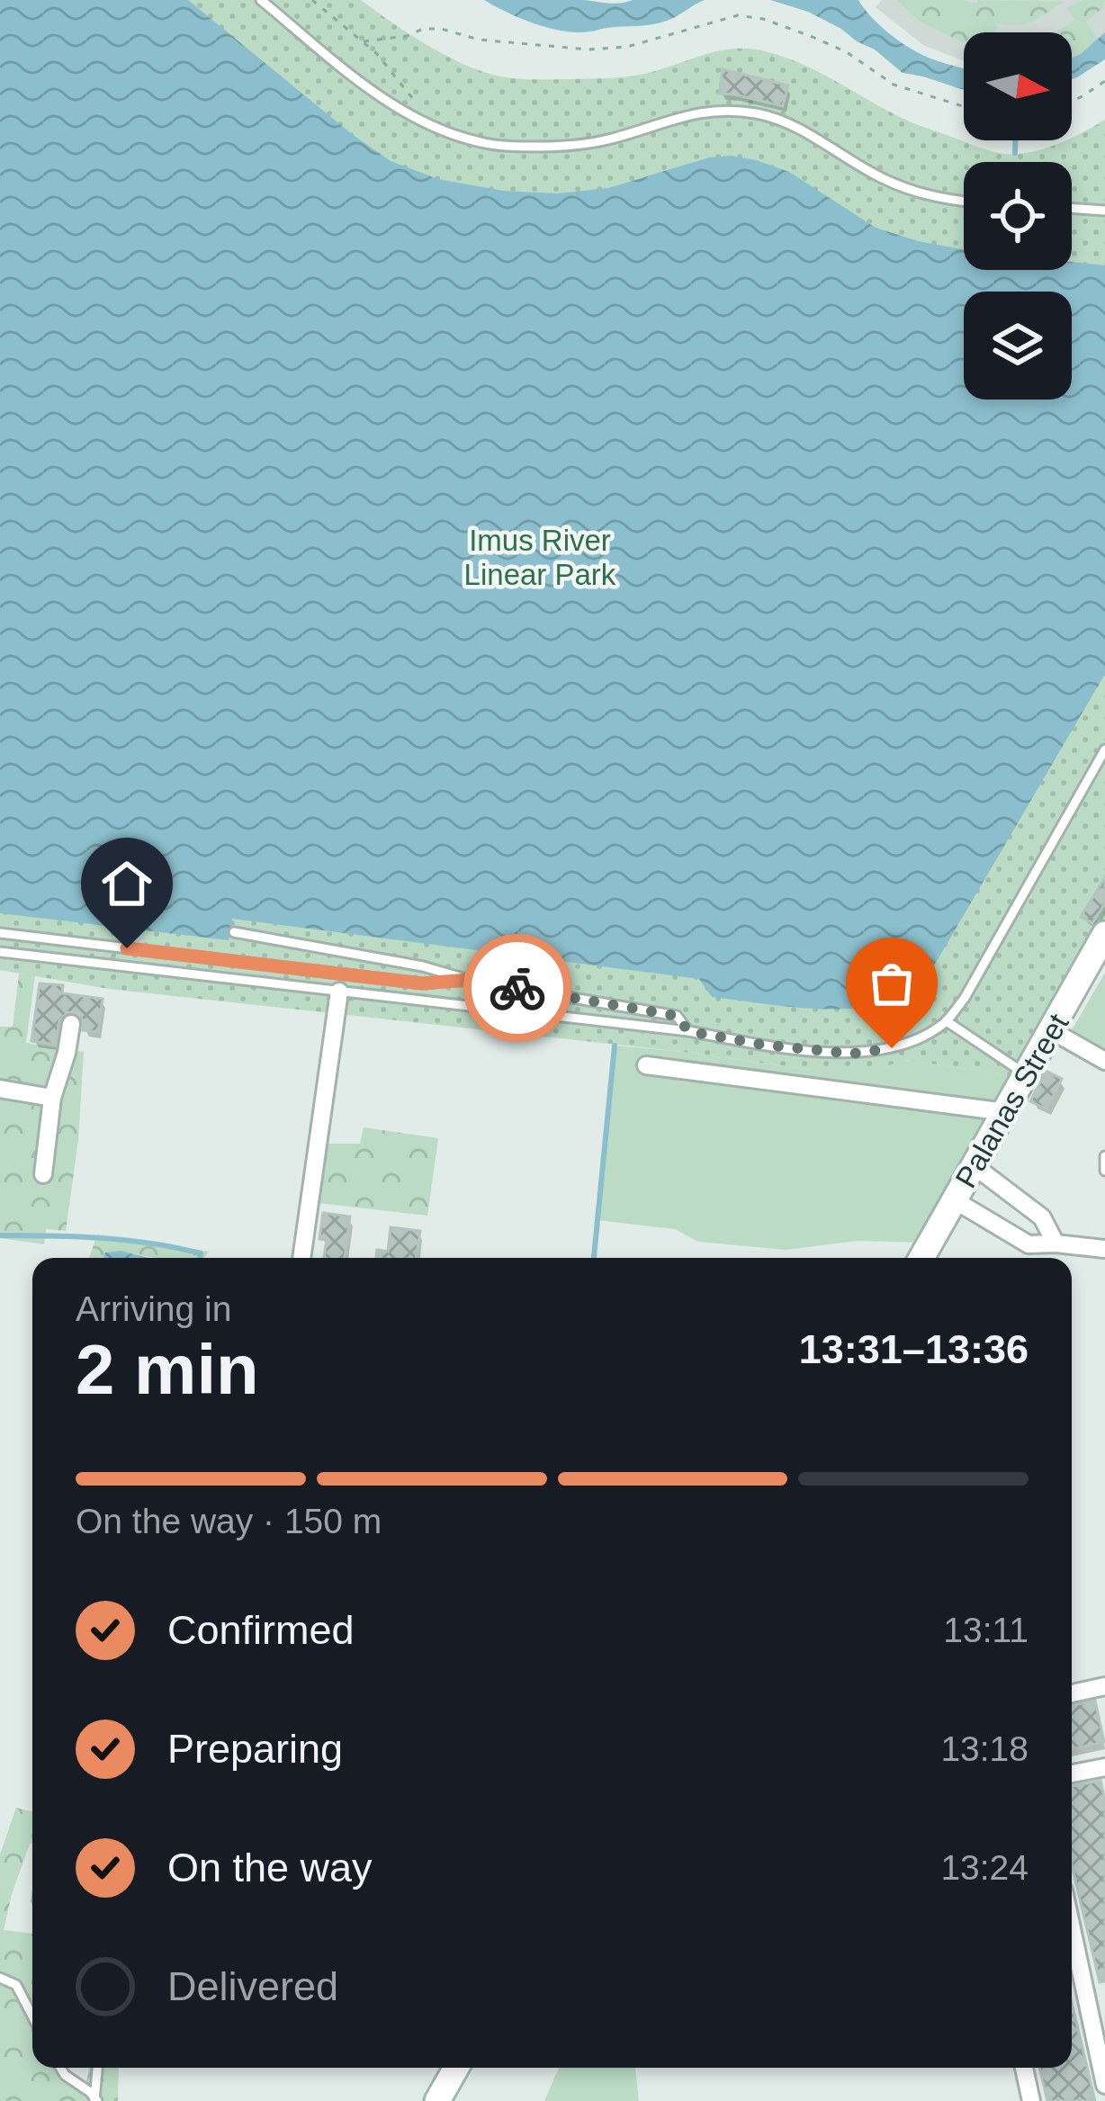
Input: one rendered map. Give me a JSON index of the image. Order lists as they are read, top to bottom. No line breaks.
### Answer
{"streets":{"main road":["Palanas Street"]},"parks":["Imus River Linear Park"],"north":"right","page":{"heading":["2 min","Arriving in","13:31–13:36"],"bar":"On the way · 150 m","list":[["Confirmed","13:11"],["Preparing","13:18"],["On the way","13:24"],"Delivered"]}}
